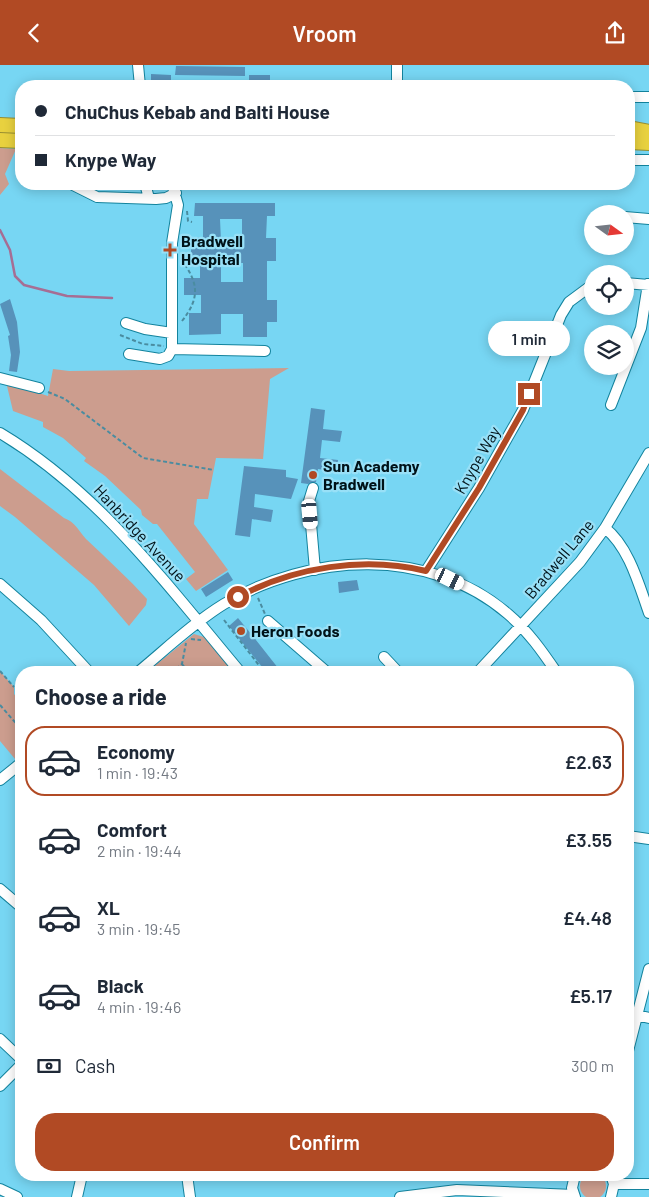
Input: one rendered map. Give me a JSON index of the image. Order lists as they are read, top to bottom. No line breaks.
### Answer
{"streets":{"street":["Knype Way","Hanbridge Avenue","Bradwell Lane"]},"places":{"health":["Bradwell Hospital"],"other":["Sun Academy Bradwell","Heron Foods"]},"north":"right","page":{"header":"Vroom","banner":["ChuChus Kebab and Balti House","Knype Way"],"bubble":"1 min","heading":"Choose a ride","list":[{"name":"Economy","note":"1 min · 19:43","value":"£2.63"},{"name":"Comfort","note":"2 min · 19:44","value":"£3.55"},{"name":"XL","note":"3 min · 19:45","value":"£4.48"},{"name":"Black","note":"4 min · 19:46","value":"£5.17"}],"pay":["Cash","300 m"],"buttons":"Confirm"}}
